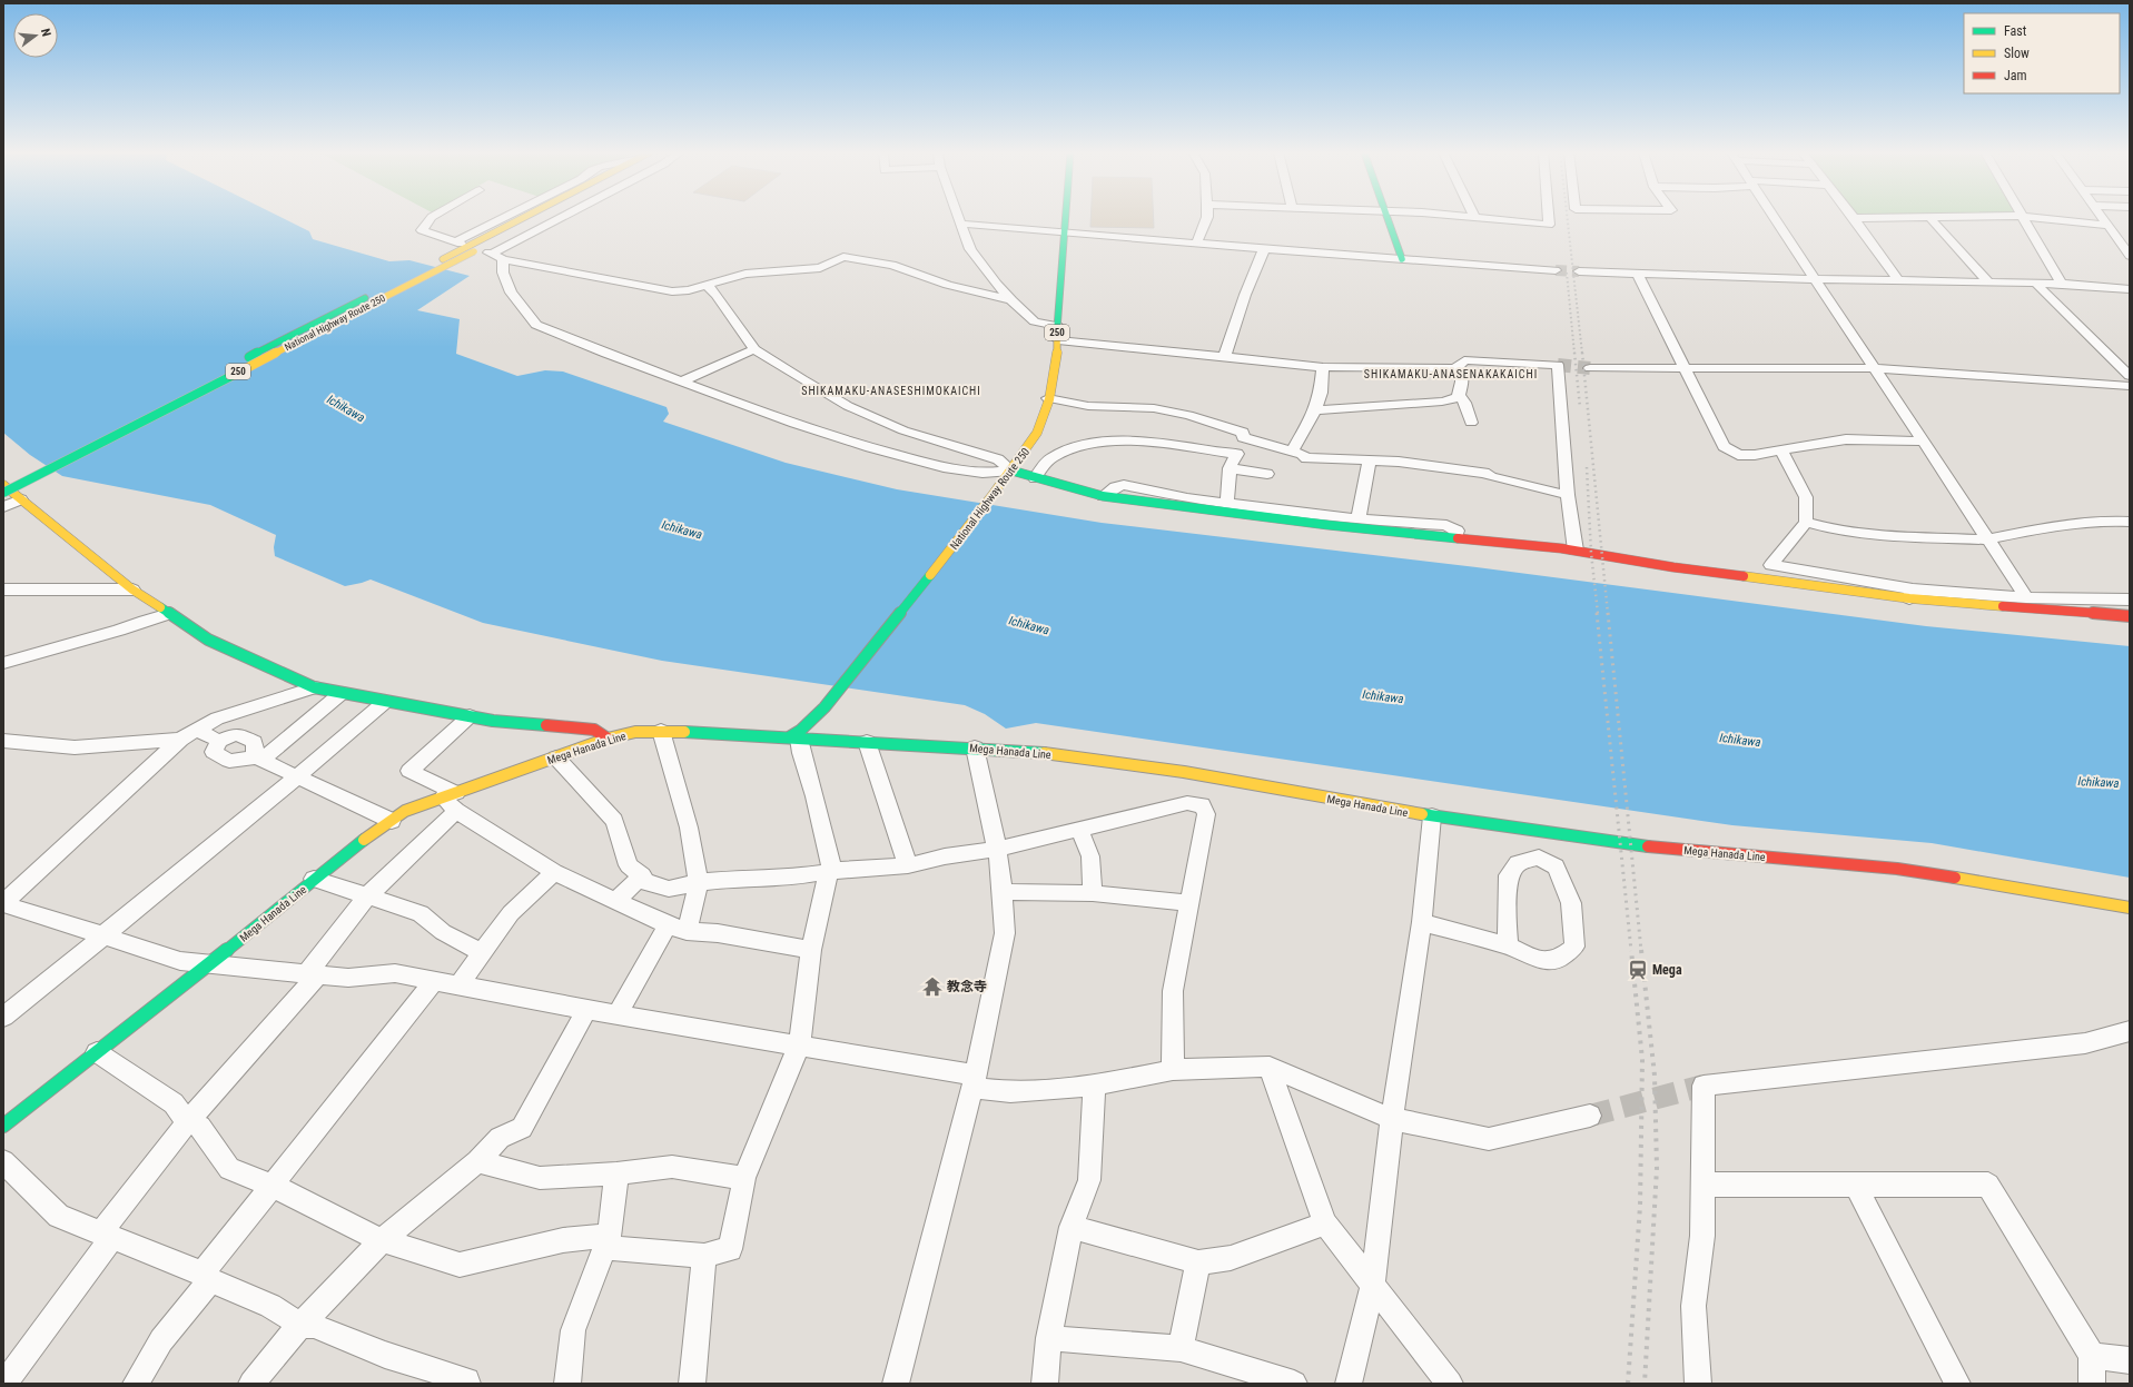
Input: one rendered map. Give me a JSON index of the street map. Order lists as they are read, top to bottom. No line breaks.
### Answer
{"streets":{"main road":["National Highway Route 250","250","Mega Hanada Line"]},"crossings":[["National Highway Route 250","Mega Hanada Line"]],"districts":["SHIKAMAKU-ANASENAKAKAICHI","SHIKAMAKU-ANASESHIMOKAICHI"],"water":["Ichikawa"],"places":{"station":["Mega"],"temple":["教念寺"]},"legend":["Fast","Slow","Jam"],"north":"right"}
